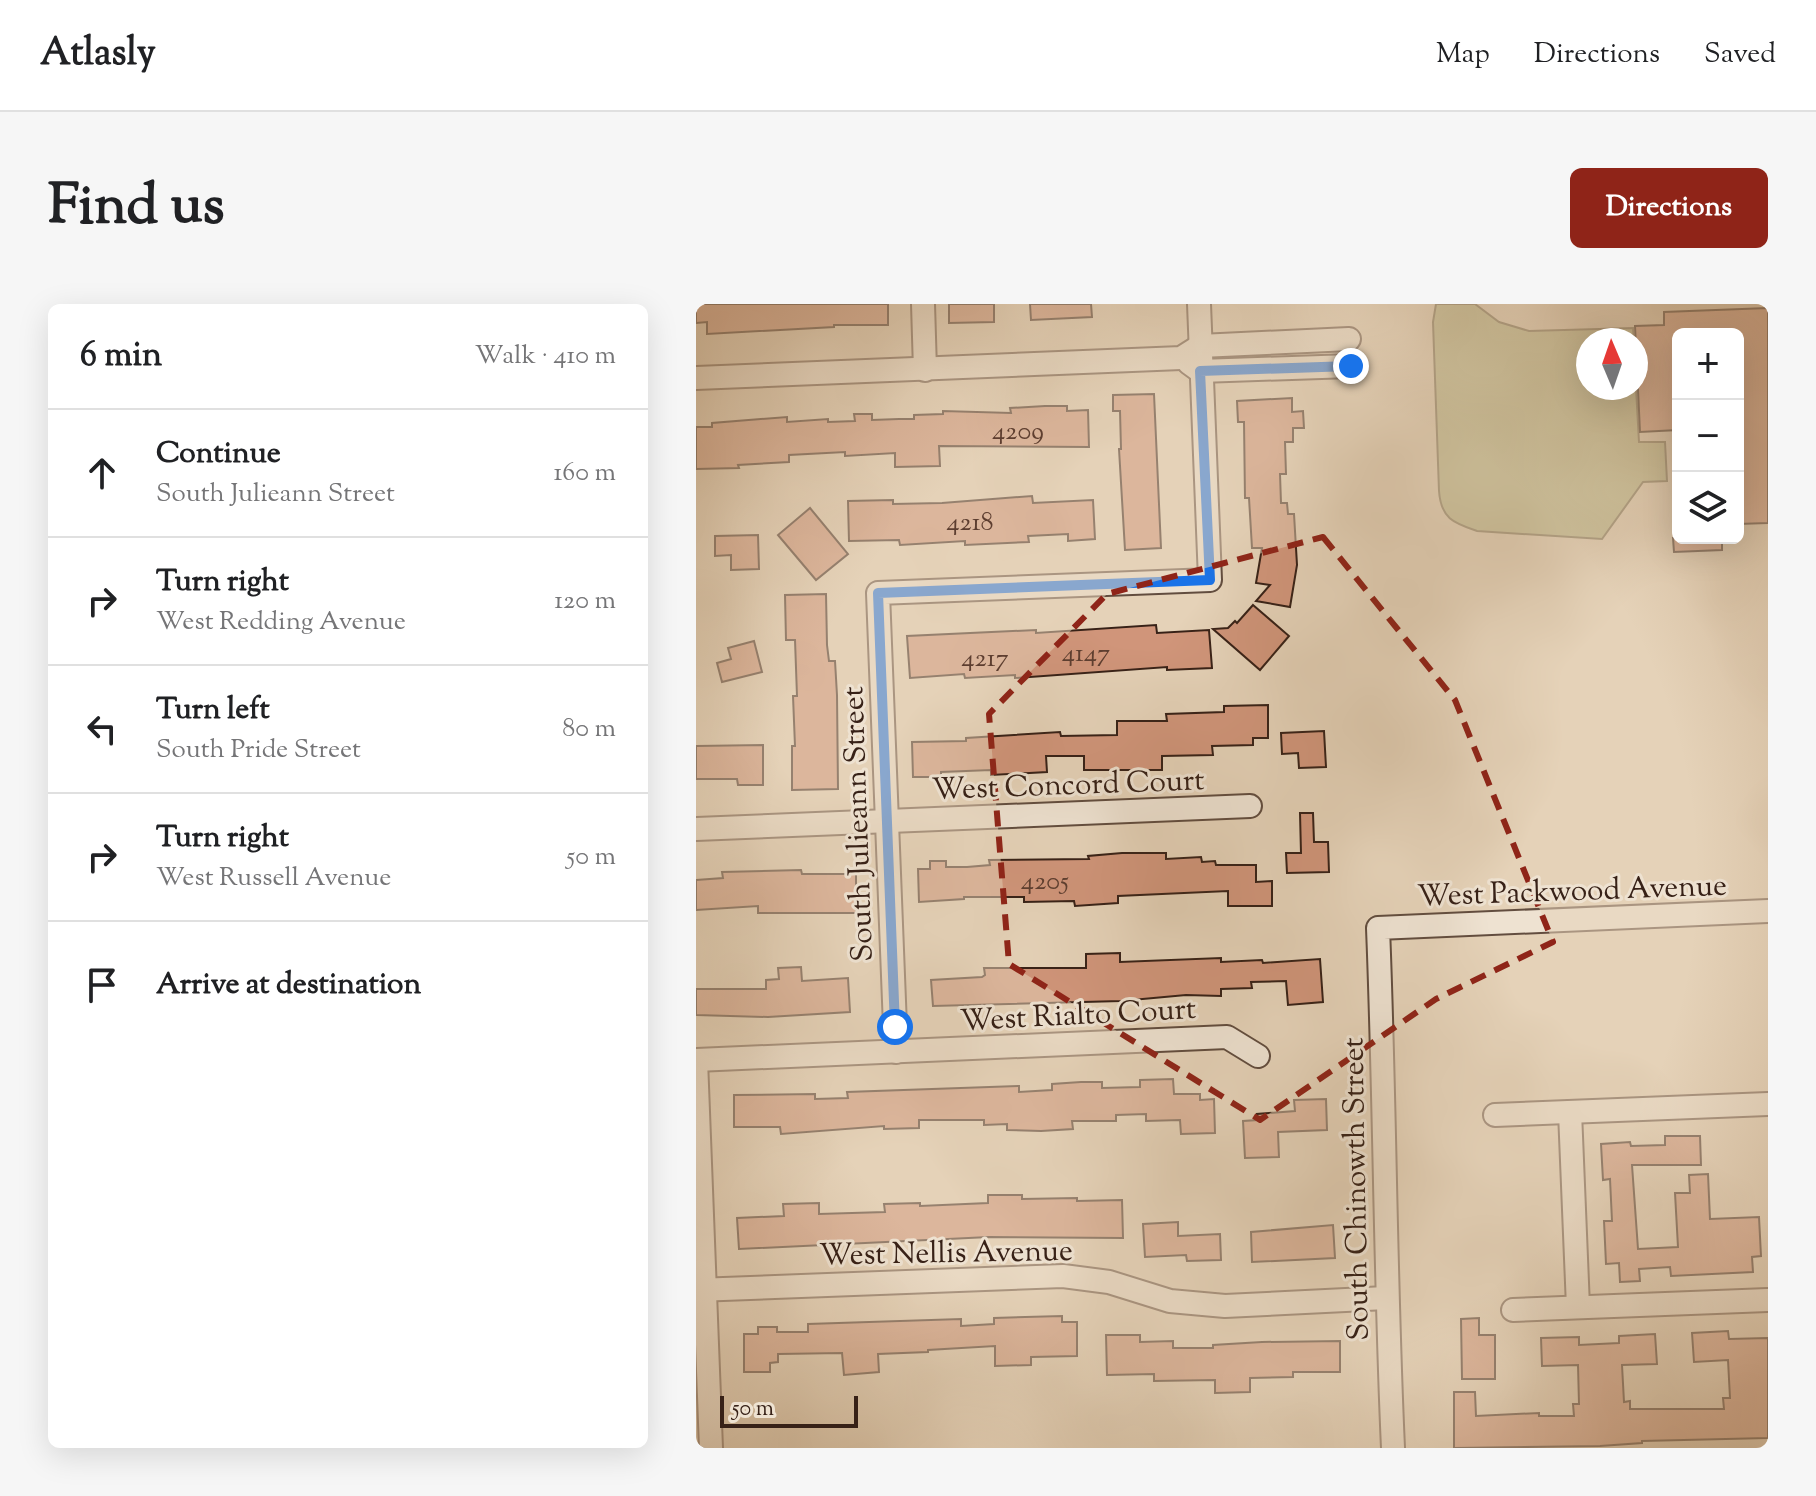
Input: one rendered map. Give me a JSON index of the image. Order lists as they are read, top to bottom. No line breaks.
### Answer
{"streets":{"street":["West Concord Court","South Julieann Street","West Packwood Avenue","West Rialto Court","South Chinowth Street","West Nellis Avenue"]},"crossings":[["West Concord Court","South Julieann Street"],["South Julieann Street","West Rialto Court"],["West Packwood Avenue","South Chinowth Street"],["South Chinowth Street","West Nellis Avenue"]],"house_numbers":["4209","4218","4147","4217","4205"],"scale_bar":"50 m","north":"top","page":{"header":"Atlasly","nav":["Map","Directions","Saved"],"title":"Find us","buttons":"Directions","heading":["6 min","Walk · 410 m"],"map_buttons":["+","−"],"list":[["Continue","South Julieann Street","160 m"],["Turn right","West Redding Avenue","120 m"],["Turn left","South Pride Street","80 m"],["Turn right","West Russell Avenue","50 m"],"Arrive at destination"],"scale":"50 m"}}
